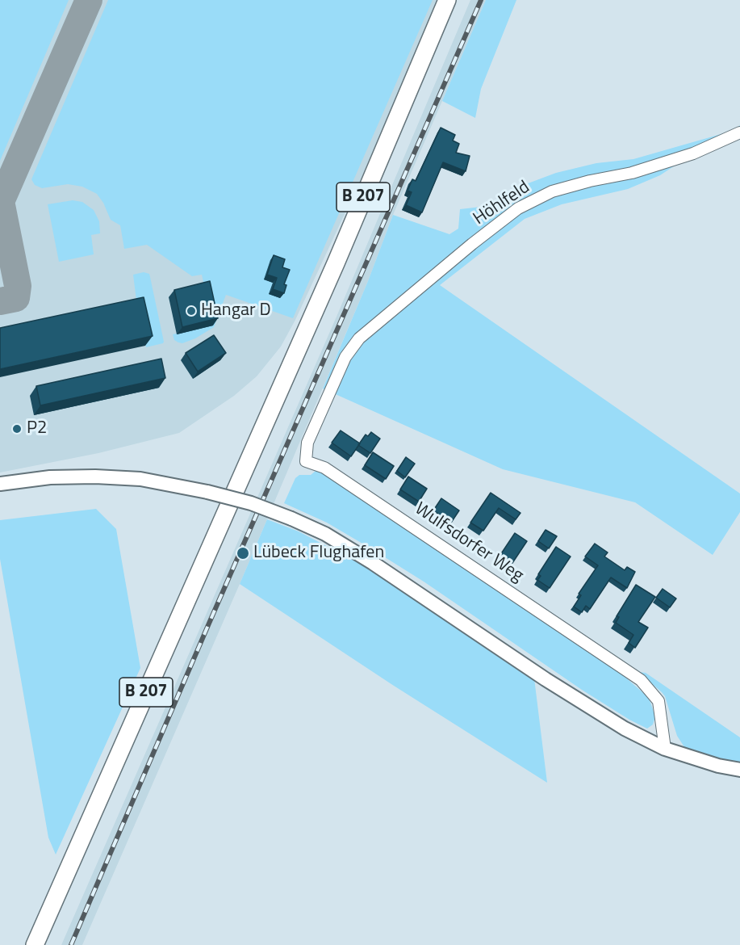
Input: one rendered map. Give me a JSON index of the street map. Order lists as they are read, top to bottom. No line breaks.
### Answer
{"streets":{"main road":["B 207"],"street":["Höhlfeld","Wulfsdorfer Weg"]},"crossings":[["Höhlfeld","Wulfsdorfer Weg"]],"places":["Hangar D","P2","Lübeck Flughafen"]}
